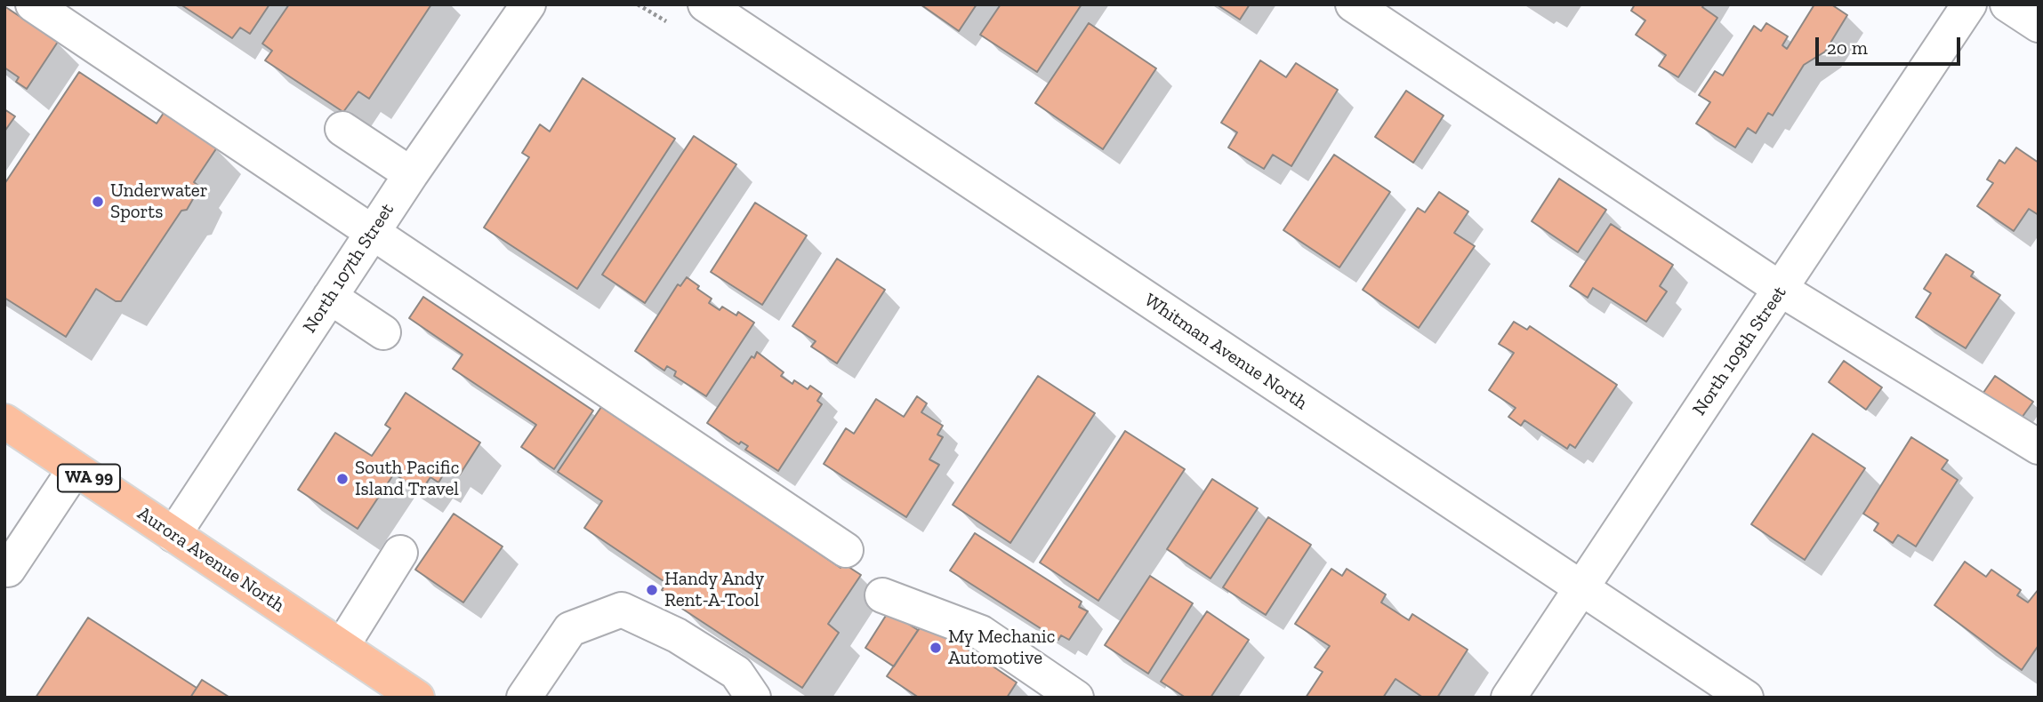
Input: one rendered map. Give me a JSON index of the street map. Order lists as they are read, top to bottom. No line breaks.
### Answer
{"streets":{"highway":["WA 99","Aurora Avenue North"],"street":["North 107th Street","North 109th Street","Whitman Avenue North"]},"crossings":[["North 107th Street","Aurora Avenue North"],["North 109th Street","Whitman Avenue North"]],"places":["Underwater Sports","South Pacific Island Travel","Handy Andy Rent-A-Tool","My Mechanic Automotive"],"scale_bar":"20 m"}
